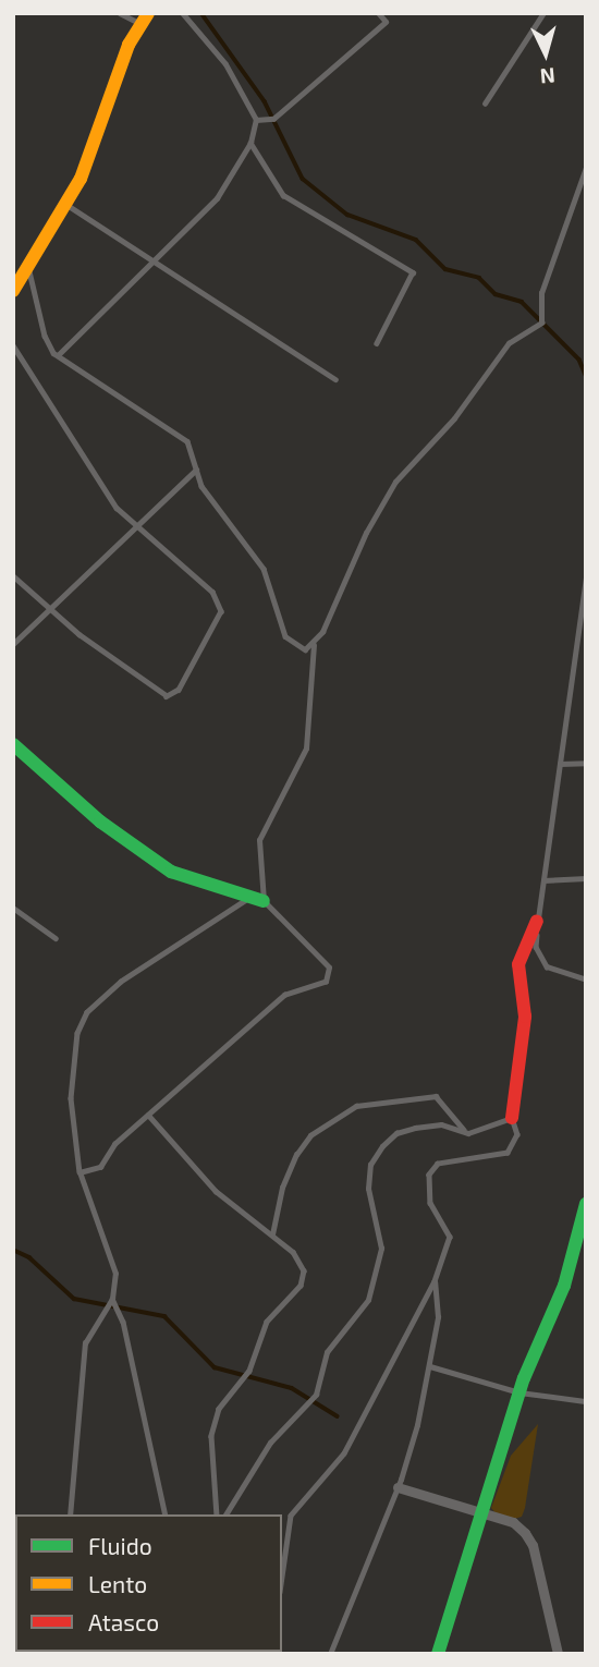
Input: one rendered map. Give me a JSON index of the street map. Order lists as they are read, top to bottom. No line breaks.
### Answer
{"legend":["Fluido","Lento","Atasco"],"north":"bottom"}
